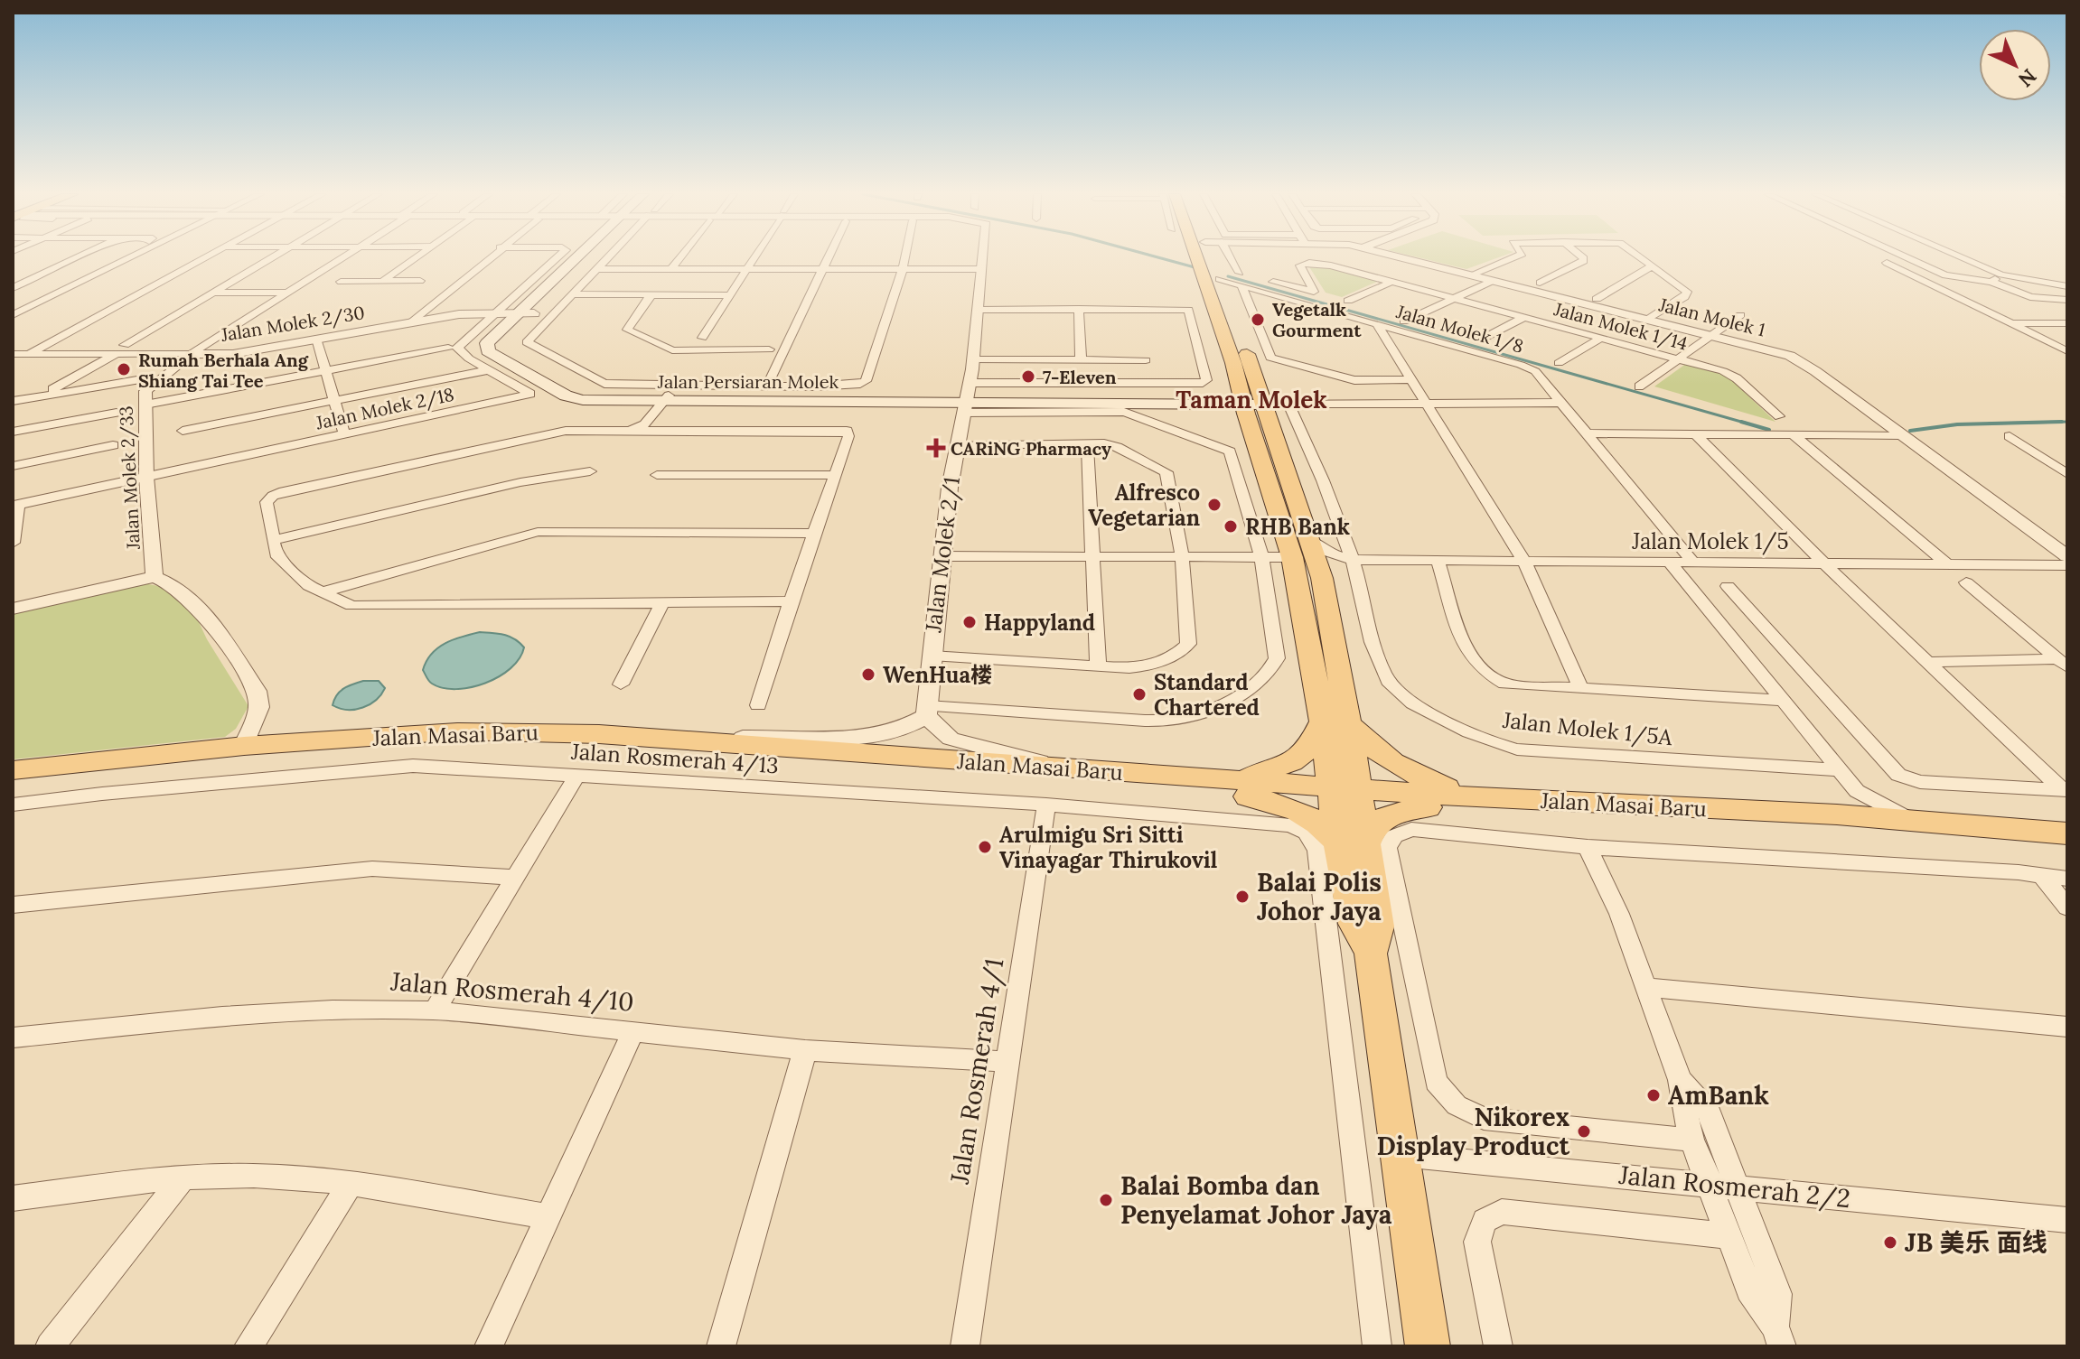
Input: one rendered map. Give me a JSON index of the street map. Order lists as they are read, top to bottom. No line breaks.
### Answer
{"streets":{"main road":["Jalan Persiaran Molek","Jalan Masai Baru"],"street":["Jalan Molek 1","Jalan Molek 2/30","Jalan Molek 1/14","Jalan Molek 1/8","Jalan Molek 2/18","Jalan Molek 2/33","Jalan Molek 1/5","Jalan Molek 2/1","Jalan Molek 1/5A","Jalan Rosmerah 4/13","Jalan Rosmerah 4/10","Jalan Rosmerah 4/1","Jalan Rosmerah 2/2"]},"crossings":[["Jalan Molek 2/30","Jalan Persiaran Molek"],["Jalan Molek 2/30","Jalan Molek 2/18"],["Jalan Molek 2/30","Jalan Molek 2/33"],["Jalan Molek 1/8","Jalan Molek 1/5"],["Jalan Persiaran Molek","Jalan Molek 2/1"],["Jalan Molek 2/18","Jalan Molek 2/33"],["Jalan Molek 1/5","Jalan Molek 1/5A"],["Jalan Rosmerah 4/13","Jalan Rosmerah 4/1"],["Jalan Rosmerah 4/10","Jalan Rosmerah 4/1"]],"districts":["Taman Molek"],"places":{"other":["Vegetalk Gourment","Rumah Berhala Ang Shiang Tai Tee","7-Eleven","Alfresco Vegetarian","RHB Bank","Happyland","WenHua楼","Standard Chartered","Arulmigu Sri Sitti Vinayagar Thirukovil","Balai Polis Johor Jaya","AmBank","Nikorex Display Product","Balai Bomba dan Penyelamat Johor Jaya","JB 美乐 面线"],"health":["CARiNG Pharmacy"]},"north":"bottom right"}
